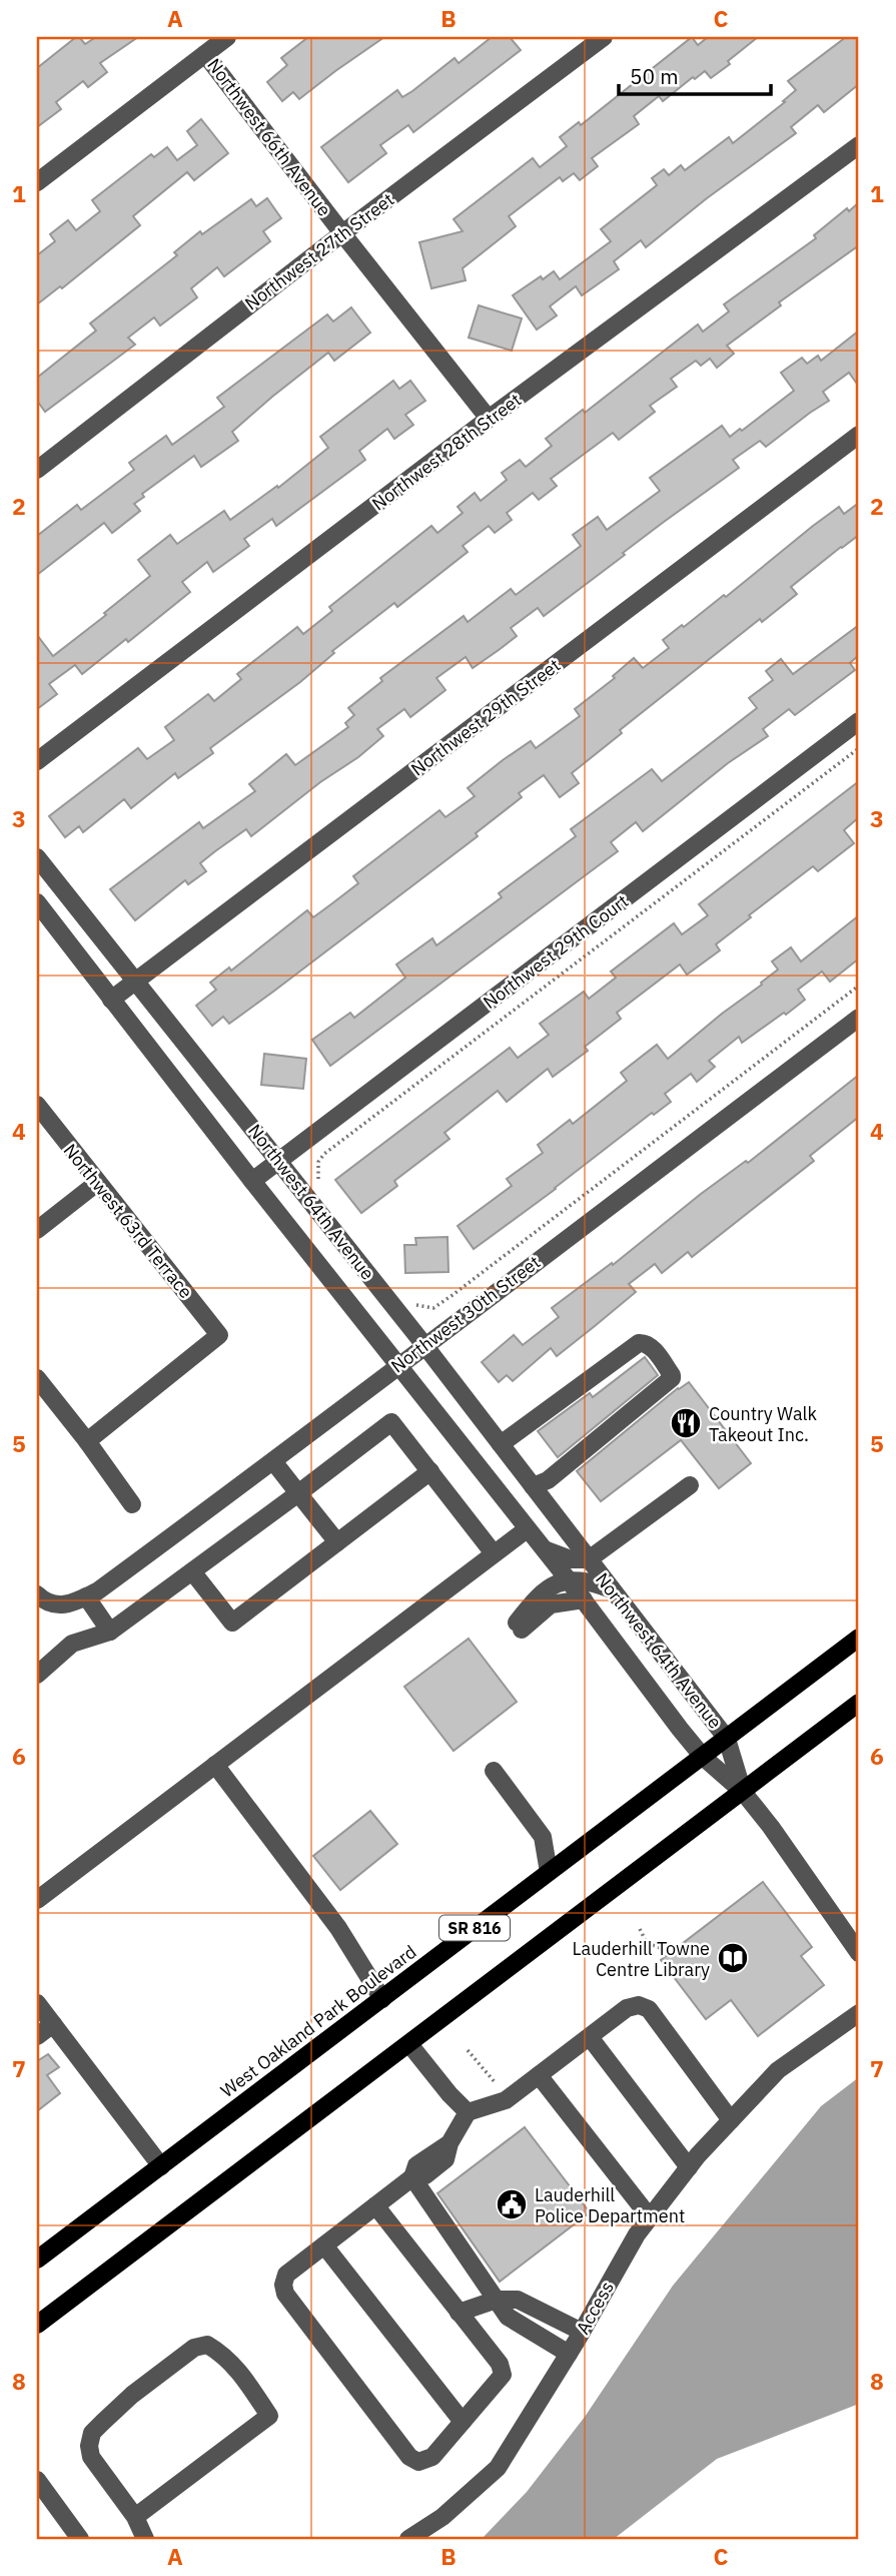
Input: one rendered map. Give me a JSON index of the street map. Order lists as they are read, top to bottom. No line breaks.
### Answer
{"streets":{"main road":["SR 816","West Oakland Park Boulevard"],"street":["Northwest 66th Avenue","Northwest 27th Street","Northwest 28th Street","Northwest 29th Street","Northwest 29th Court","Northwest 64th Avenue","Northwest 63rd Terrace","Northwest 30th Street","Access"]},"crossings":[["Northwest 66th Avenue","Northwest 27th Street"],["Northwest 66th Avenue","Northwest 28th Street"],["Northwest 29th Street","Northwest 64th Avenue"],["Northwest 29th Court","Northwest 64th Avenue"],["Northwest 64th Avenue","Northwest 30th Street"],["Northwest 64th Avenue","SR 816"],["Northwest 64th Avenue","West Oakland Park Boulevard"]],"places":{"restaurant":["Country Walk Takeout Inc."],"library":["Lauderhill Towne Centre Library"],"public building":["Lauderhill Police Department"]},"scale_bar":"50 m","grid":{"columns":["A","B","C"],"rows":["1","2","3","4","5","6","7","8"]}}
